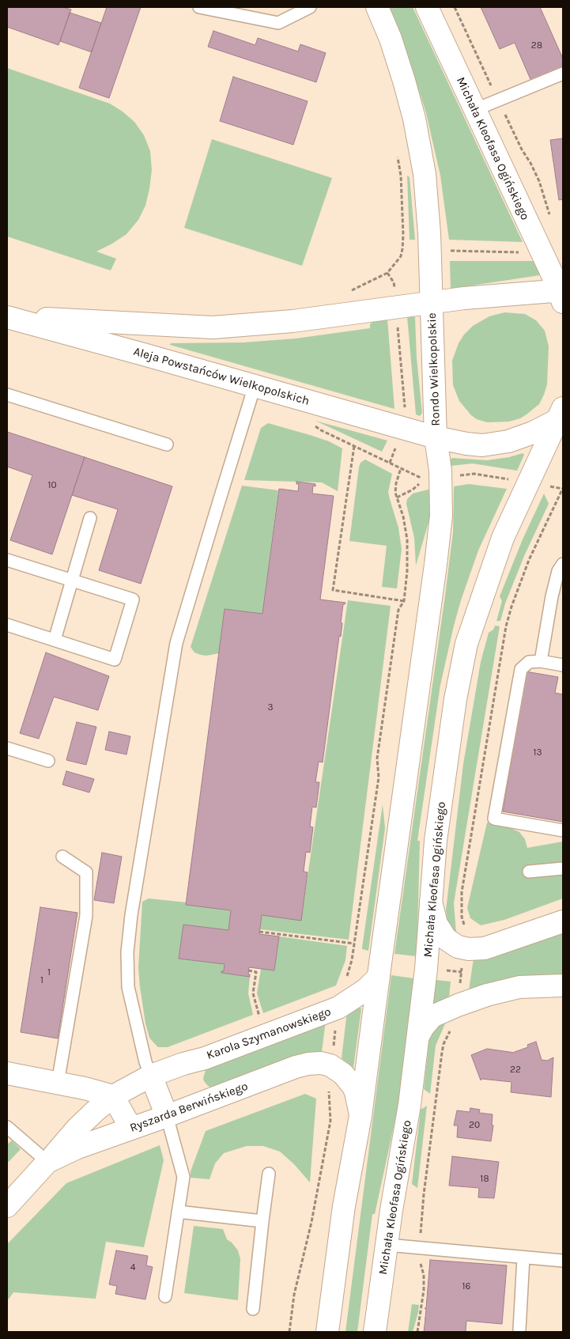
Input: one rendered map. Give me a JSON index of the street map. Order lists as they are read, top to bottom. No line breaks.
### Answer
{"streets":{"main road":["Michała Kleofasa Ogińskiego","Rondo Wielkopolskie","Aleja Powstańców Wielkopolskich","Karola Szymanowskiego","Ryszarda Berwińskiego"]},"crossings":[["Michała Kleofasa Ogińskiego","Rondo Wielkopolskie"],["Rondo Wielkopolskie","Aleja Powstańców Wielkopolskich"],["Karola Szymanowskiego","Ryszarda Berwińskiego"]],"house_numbers":["28","10","3","13","1","1","22","20","18","4","16"]}
